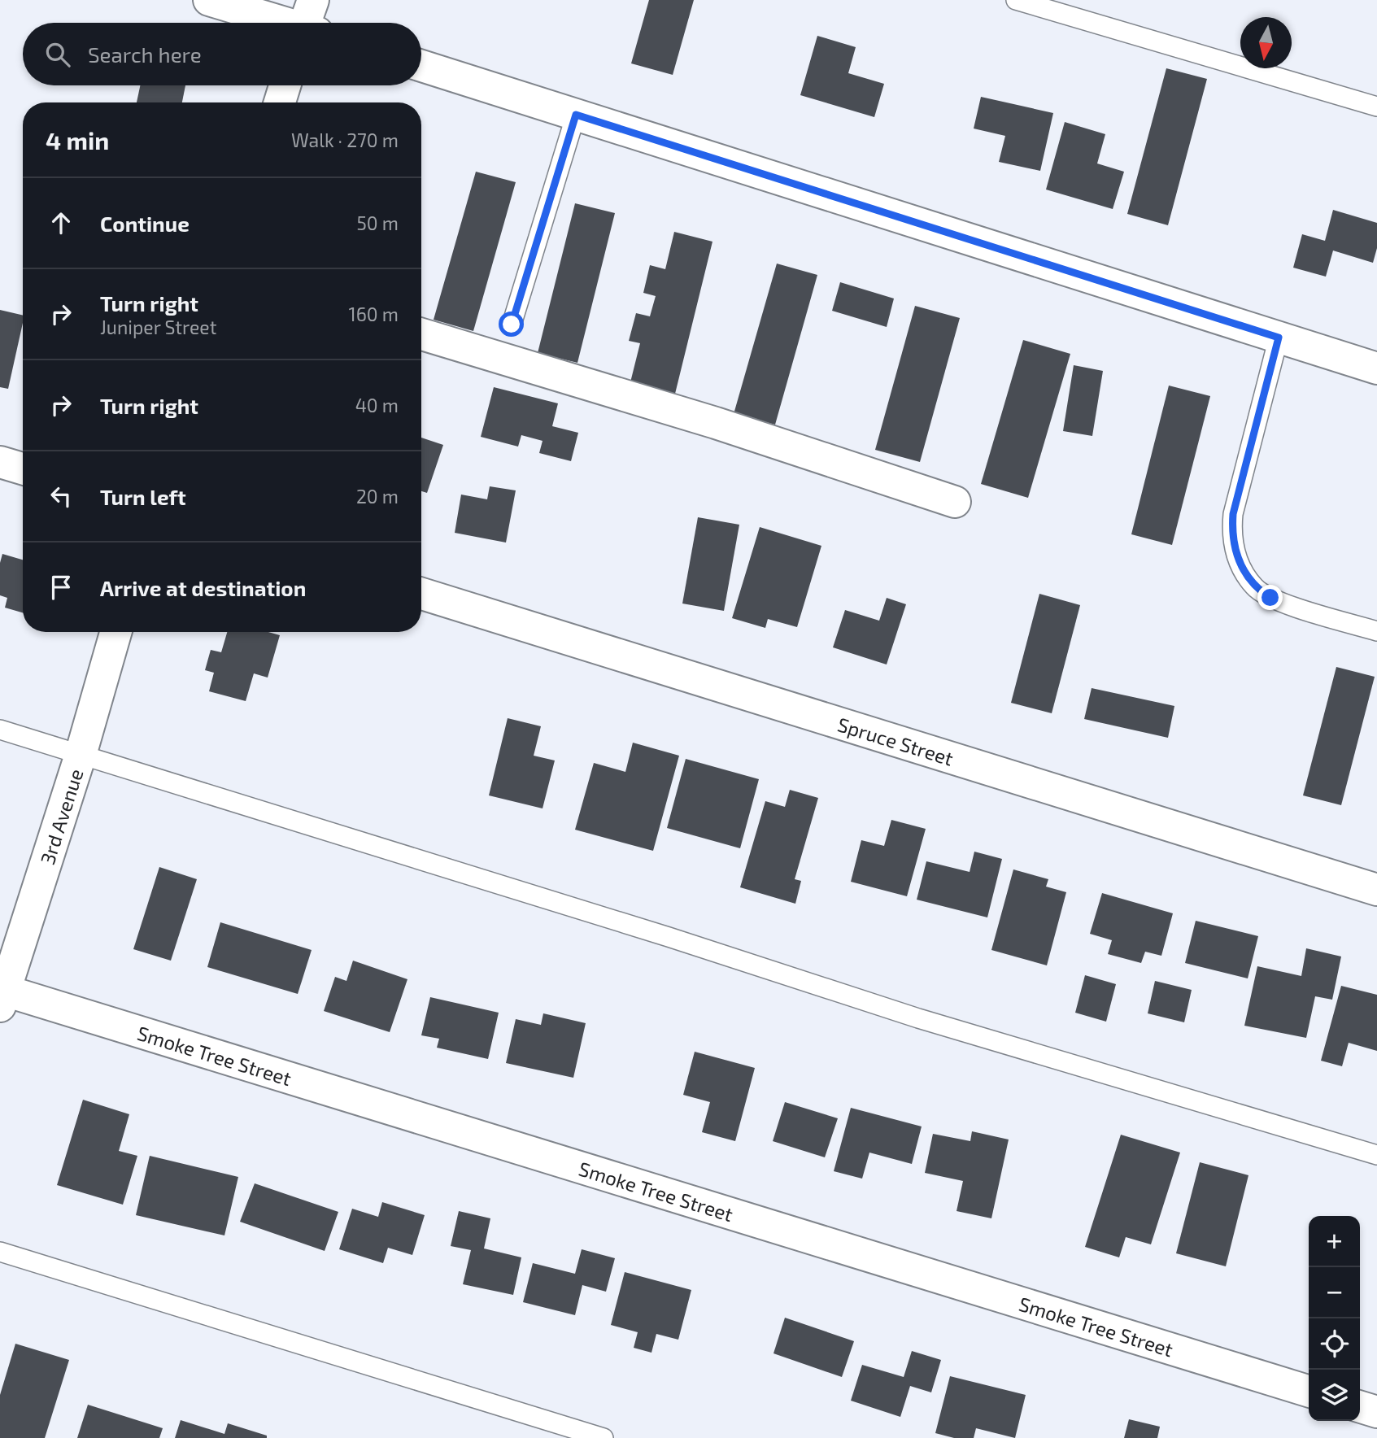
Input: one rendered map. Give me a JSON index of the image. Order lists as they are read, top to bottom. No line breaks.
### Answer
{"streets":{"street":["Spruce Street","3rd Avenue","Smoke Tree Street"]},"crossings":[["3rd Avenue","Smoke Tree Street"]],"north":"bottom","page":{"search":"Search here","heading":["4 min","Walk · 270 m"],"list":[["Continue","50 m"],["Turn right","Juniper Street","160 m"],["Turn right","40 m"],["Turn left","20 m"],"Arrive at destination"],"map_buttons":["+","−"]}}
